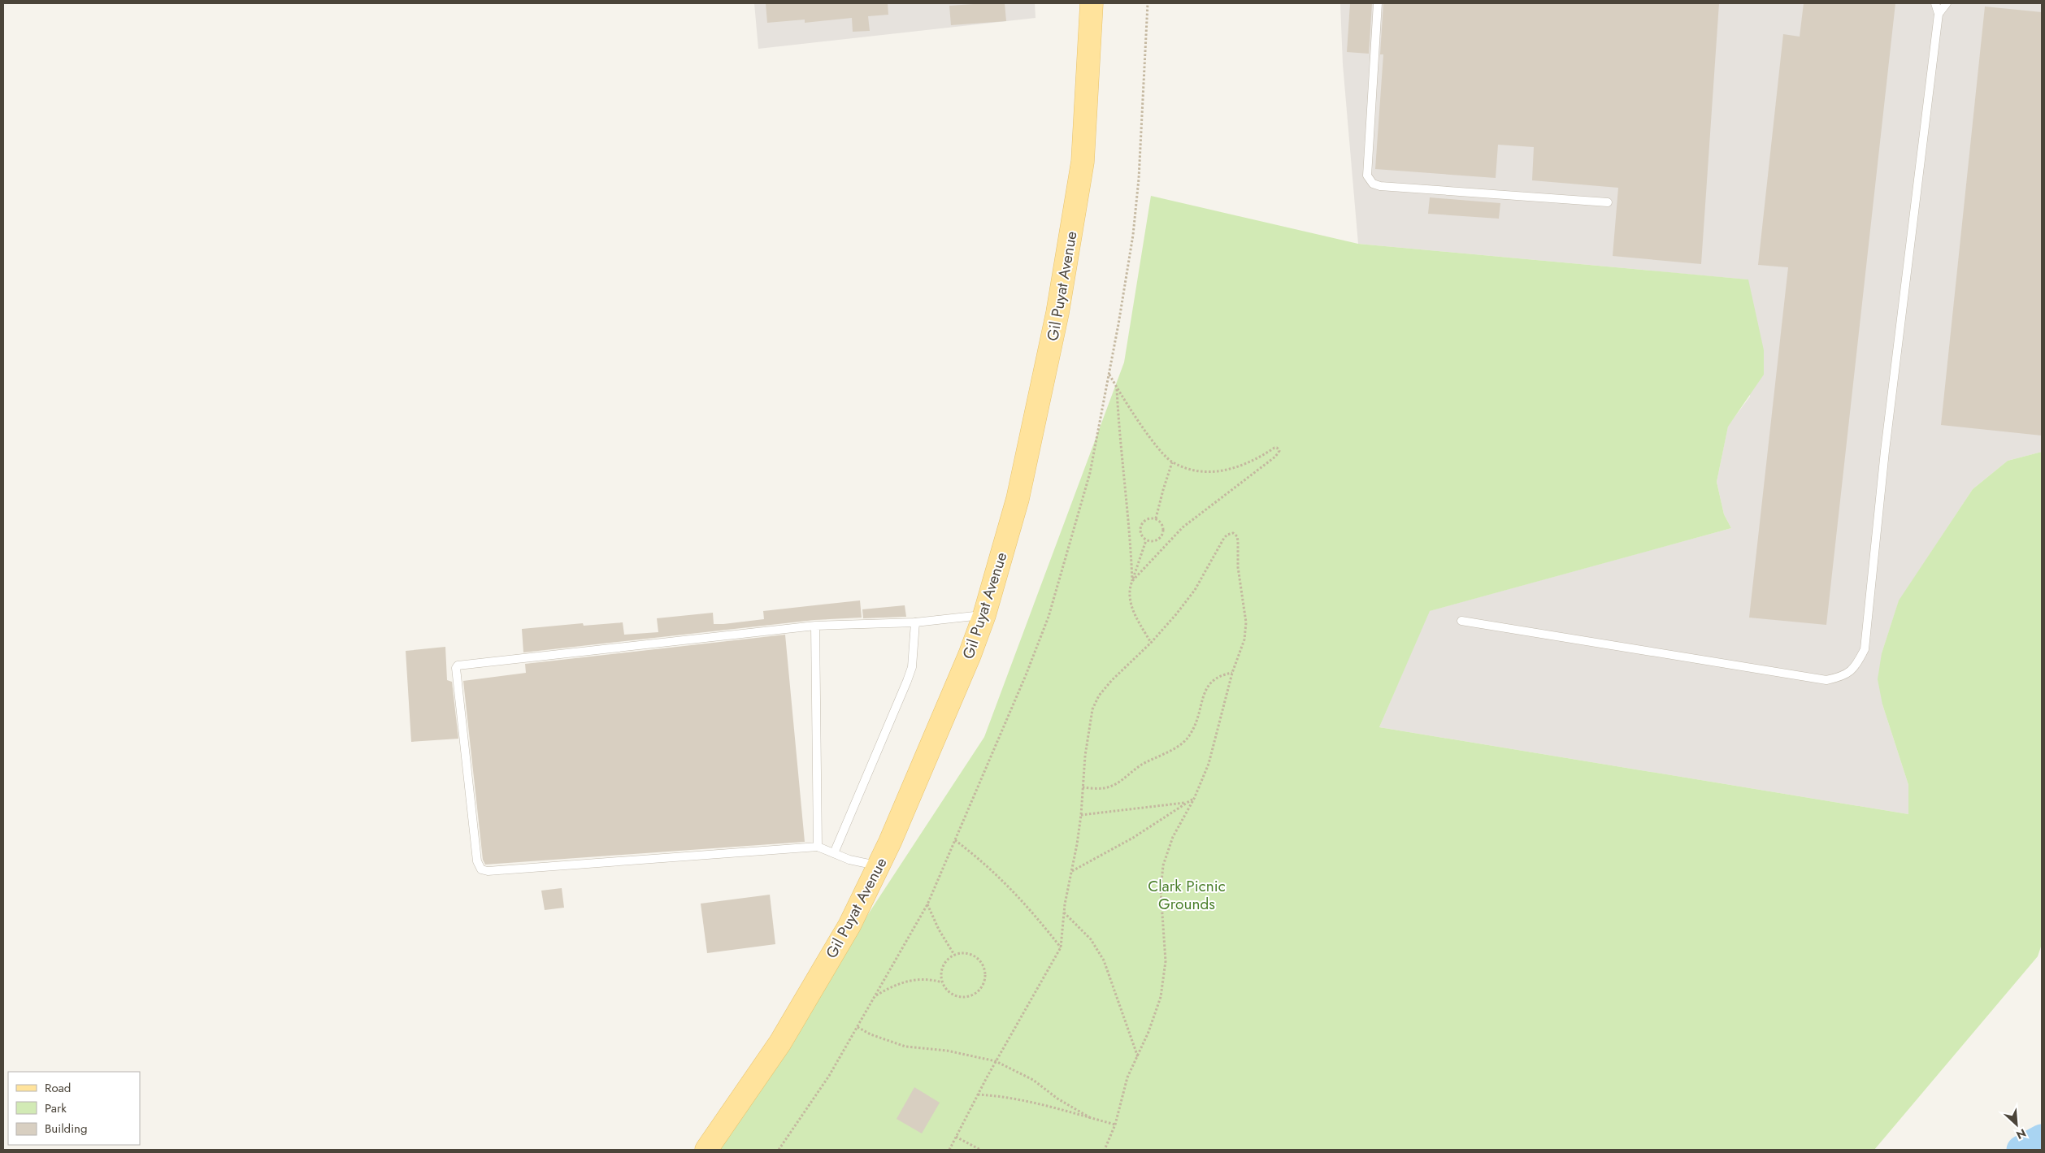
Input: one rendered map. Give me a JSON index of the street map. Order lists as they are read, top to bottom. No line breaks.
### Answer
{"streets":{"main road":["Gil Puyat Avenue"]},"parks":["Clark Picnic Grounds"],"legend":["Road","Park","Building"],"north":"bottom right"}
